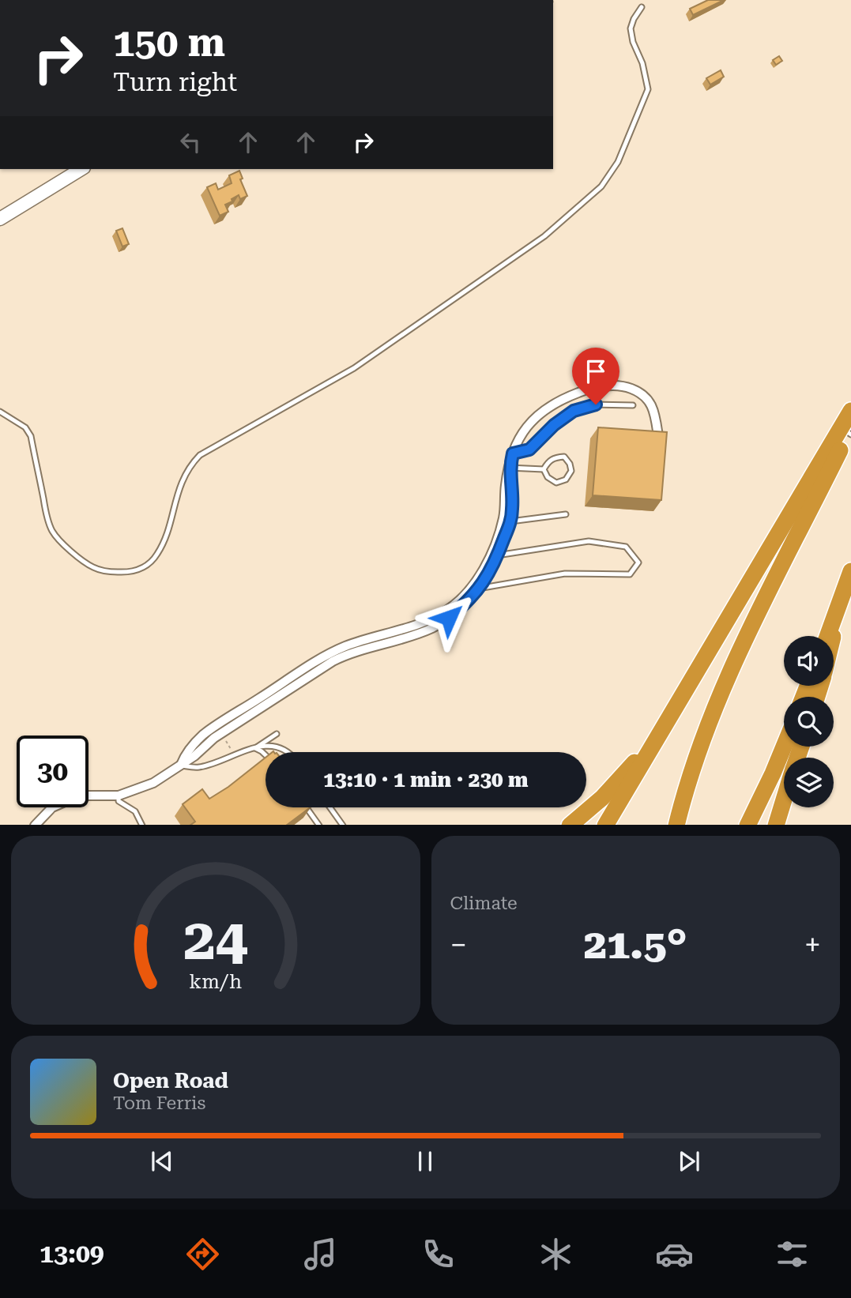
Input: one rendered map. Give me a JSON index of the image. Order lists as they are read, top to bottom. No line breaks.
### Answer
{"page":{"turn":["150 m","Turn right"],"limit":"30","trip":"13:10 · 1 min · 230 m","tile":"Climate","heat":["−","21.5°","+"],"song":["Open Road","Tom Ferris"],"tabs":"13:09","gauge":["24","km/h"]}}
